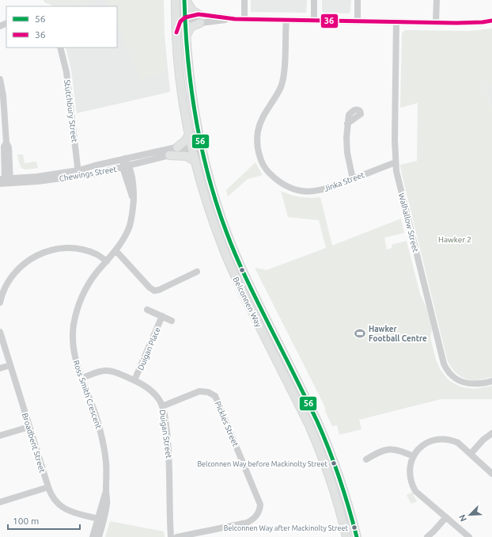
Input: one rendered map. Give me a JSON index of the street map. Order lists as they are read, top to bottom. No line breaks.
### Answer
{"streets":{"main road":["Belconnen Way"],"street":["Stutchbury Street","Chewings Street","Jinka Street","Walhallow Street","Duigan Place","Ross Smith Crescent","Pickles Street","Duigan Street","Broadbent Street"]},"crossings":[["Stutchbury Street","Chewings Street"],["Chewings Street","Belconnen Way"],["Chewings Street","Ross Smith Crescent"],["Jinka Street","Walhallow Street"],["Duigan Place","Duigan Street"],["Ross Smith Crescent","Duigan Street"],["Ross Smith Crescent","Broadbent Street"],["Pickles Street","Duigan Street"]],"parks":["Hawker 2"],"places":{"sports":["Hawker Football Centre"],"other":["Belconnen Way before Mackinolty Street","Belconnen Way after Mackinolty Street"]},"lines":["transit line 56","transit line 36"],"legend":["56","36"],"scale_bar":"100 m","north":"bottom left"}
